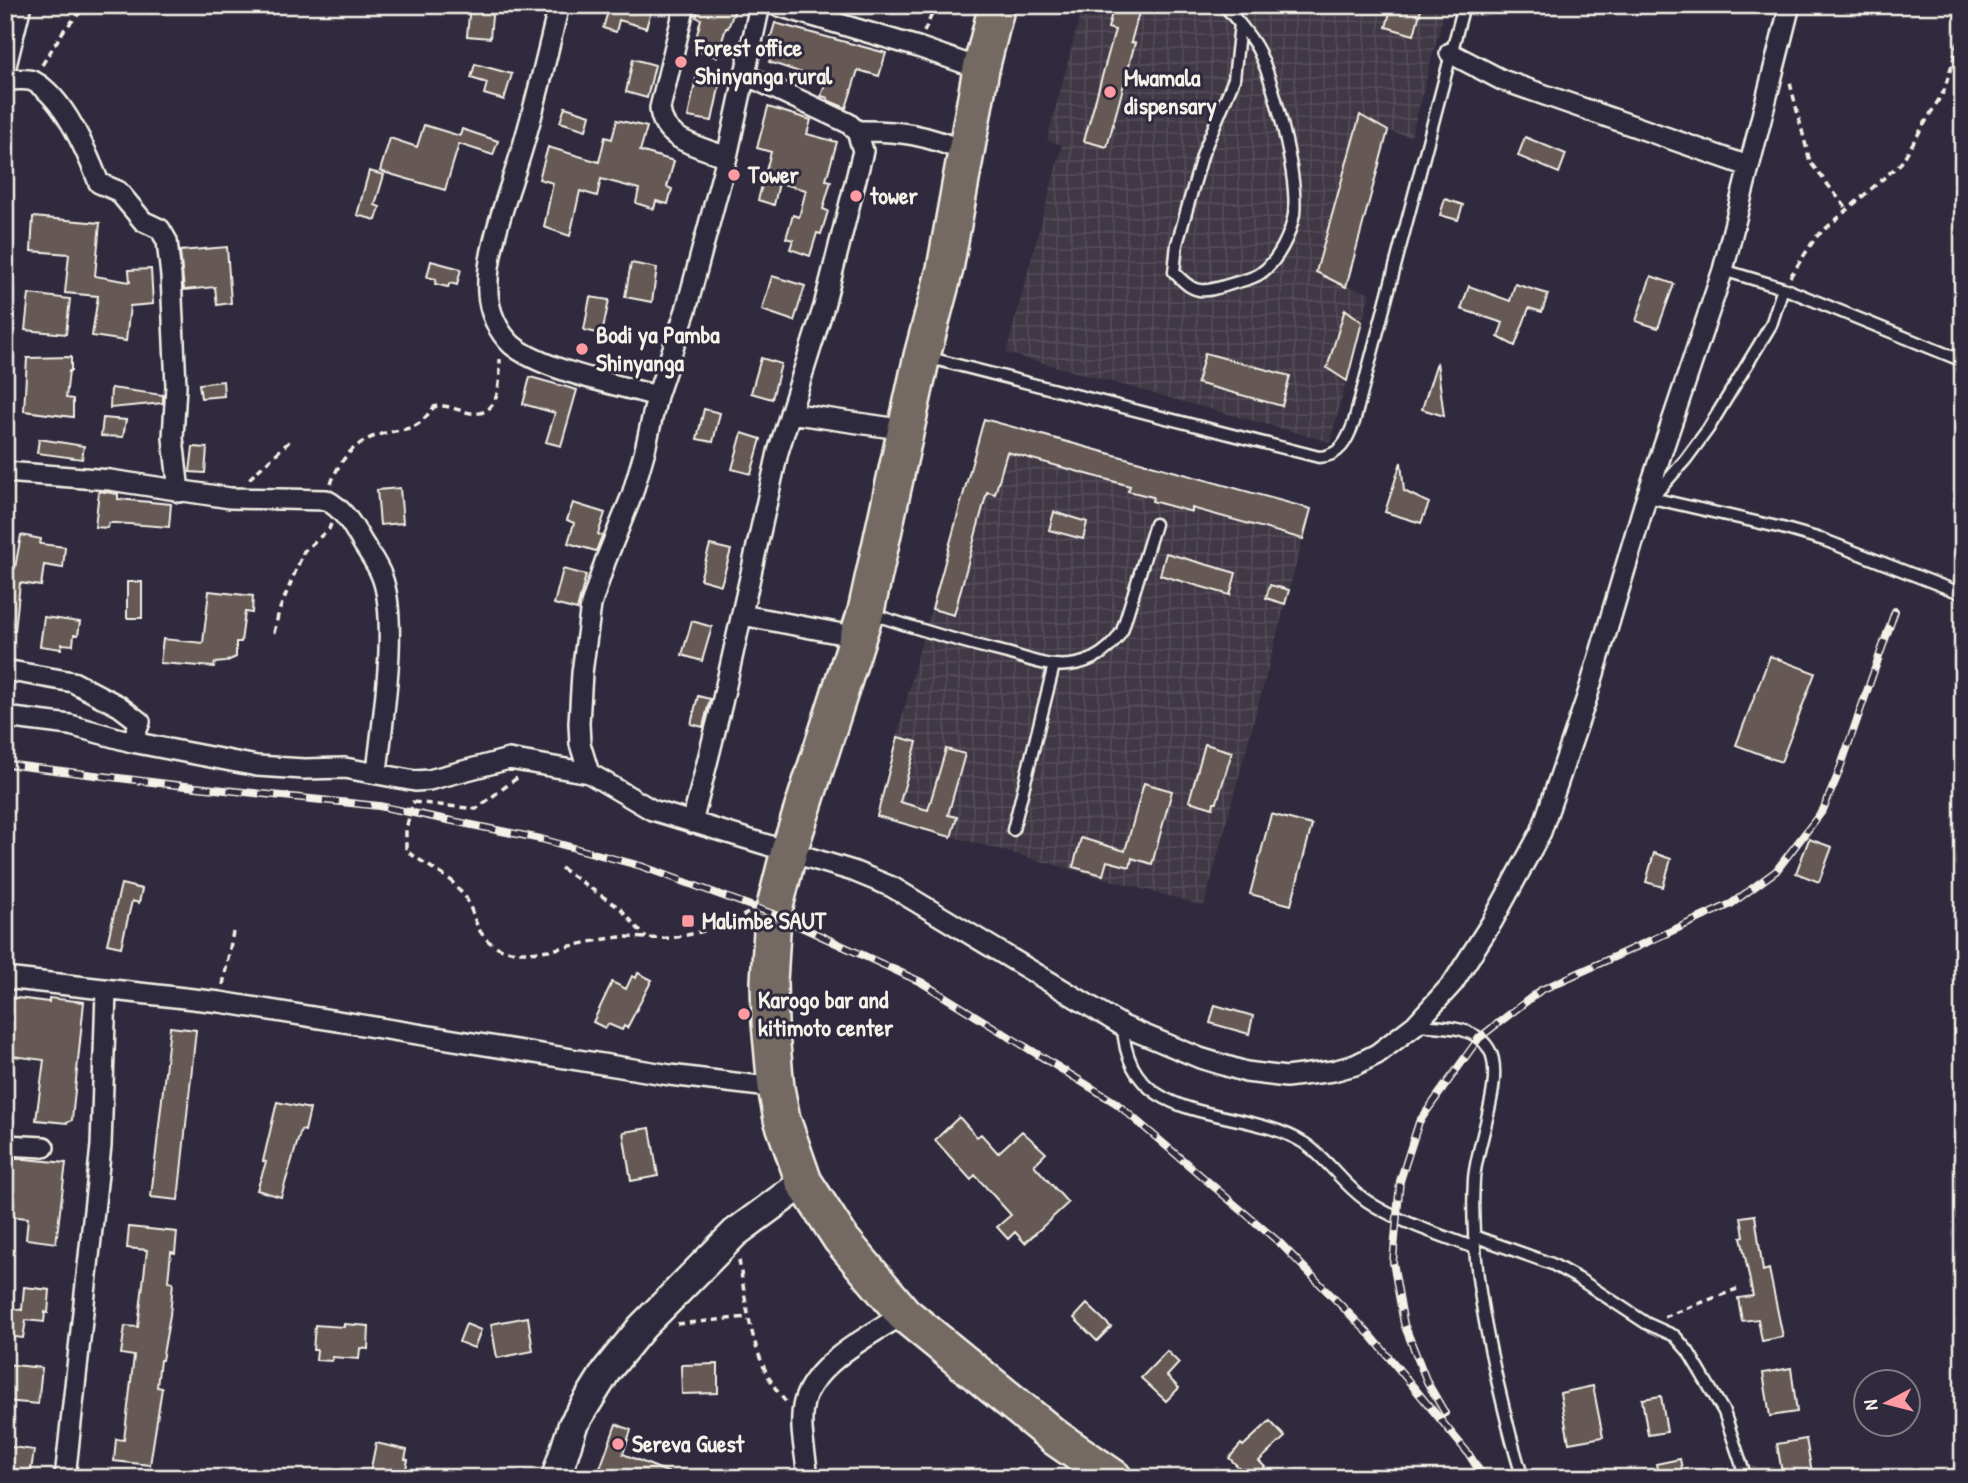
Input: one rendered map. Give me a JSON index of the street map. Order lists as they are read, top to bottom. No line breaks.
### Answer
{"places":{"other":["Forest office Shinyanga rural","Mwamala dispensary","Tower","tower","Bodi ya Pamba Shinyanga","Karogo bar and kitimoto center","Sereva Guest"],"transit":["Malimbe SAUT"]},"north":"left"}
